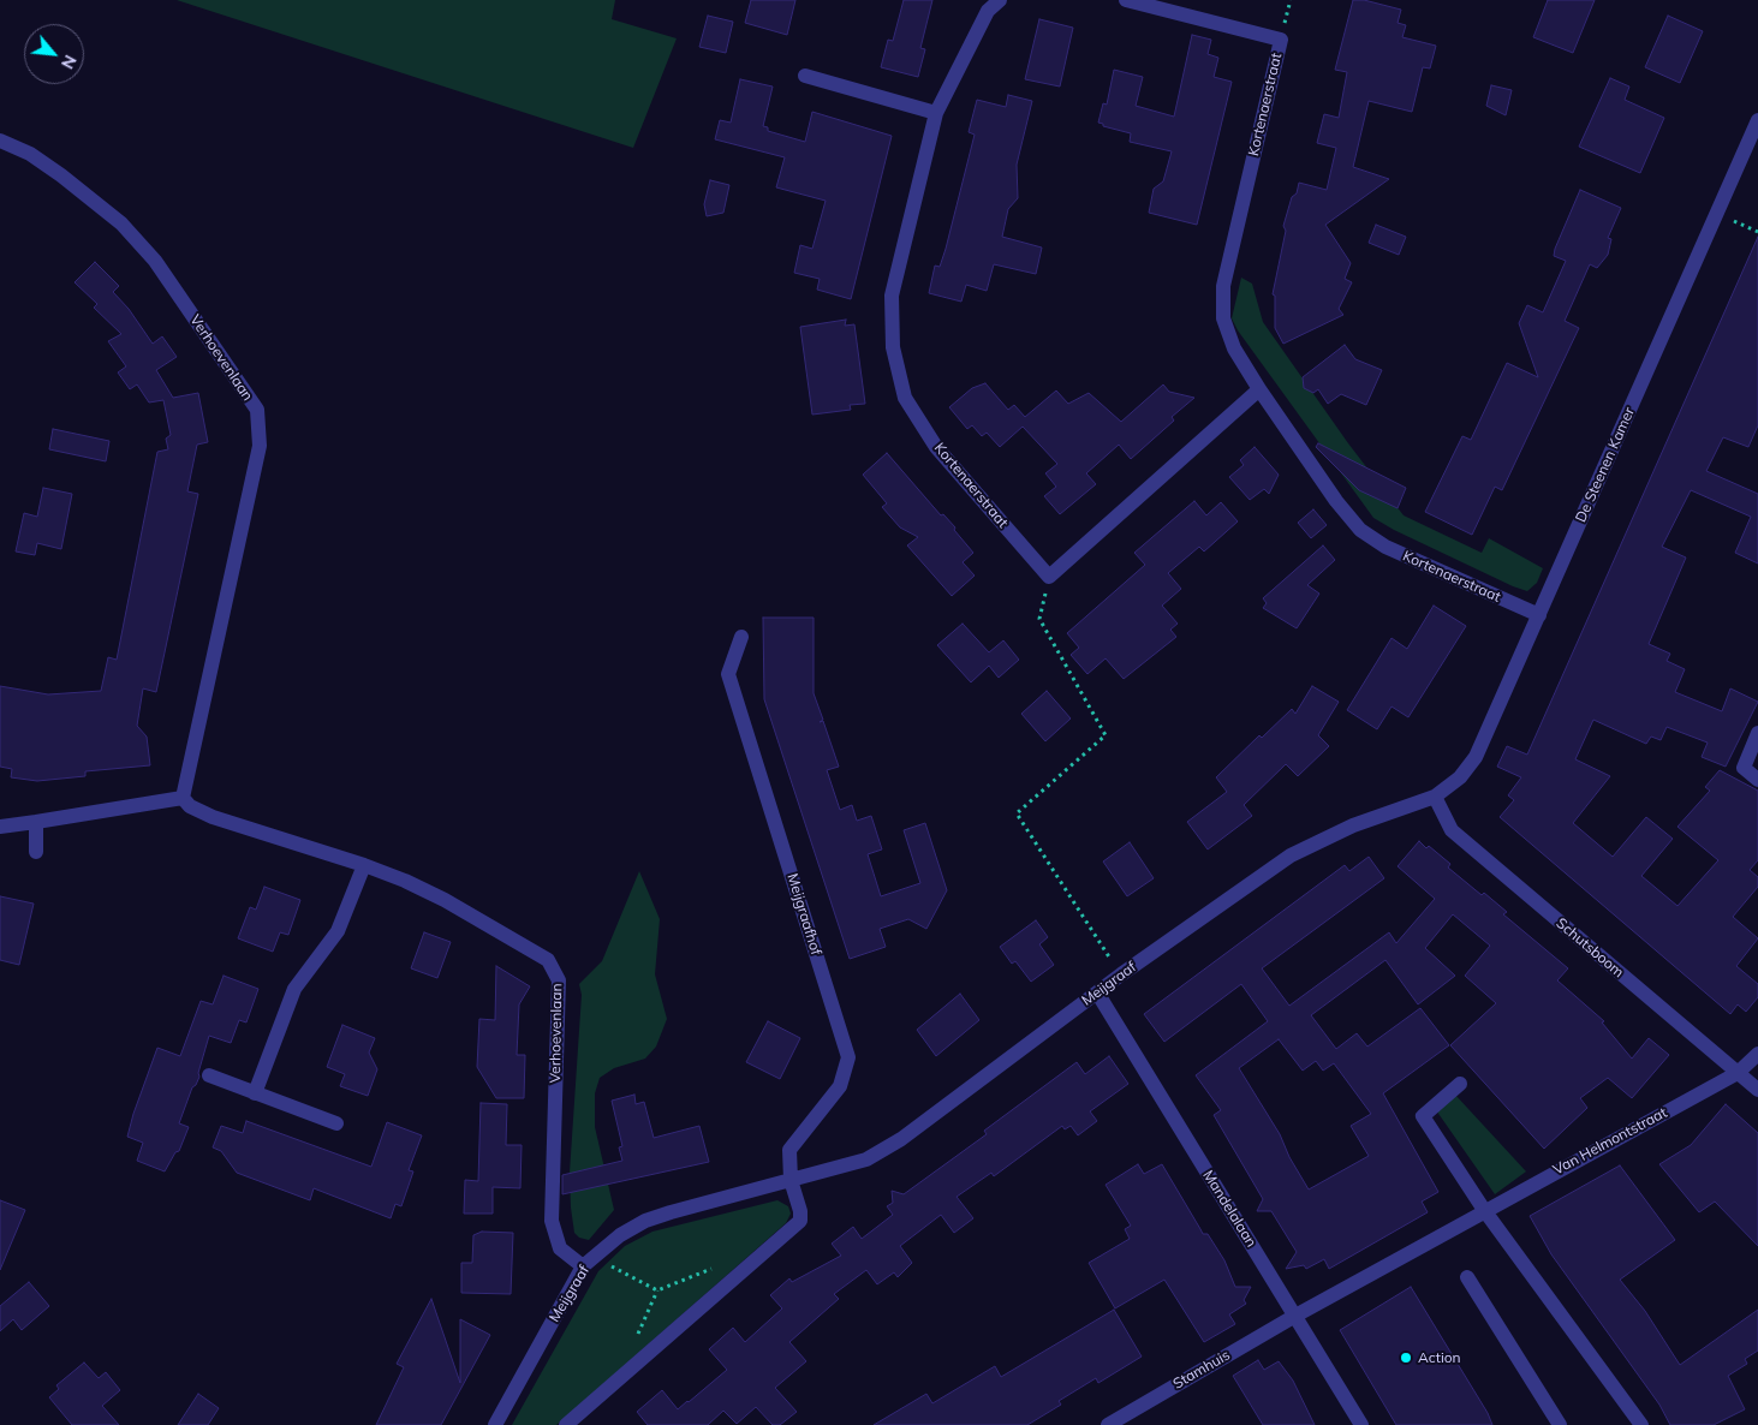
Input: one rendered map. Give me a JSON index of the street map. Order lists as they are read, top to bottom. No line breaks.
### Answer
{"streets":{"street":["Kortenaerstraat","Verhoevenlaan","De Steenen Kamer","Meijgraafhof","Schutsboom","Meijgraaf","Van Helmontstraat","Mandelalaan","Stamhuis"]},"crossings":[["Kortenaerstraat","De Steenen Kamer"],["Verhoevenlaan","Meijgraaf"],["De Steenen Kamer","Schutsboom"],["De Steenen Kamer","Meijgraaf"],["Meijgraafhof","Meijgraaf"],["Schutsboom","Meijgraaf"],["Schutsboom","Van Helmontstraat"],["Meijgraaf","Mandelalaan"],["Van Helmontstraat","Mandelalaan"],["Van Helmontstraat","Stamhuis"],["Mandelalaan","Stamhuis"]],"places":["Action"],"north":"bottom right"}
